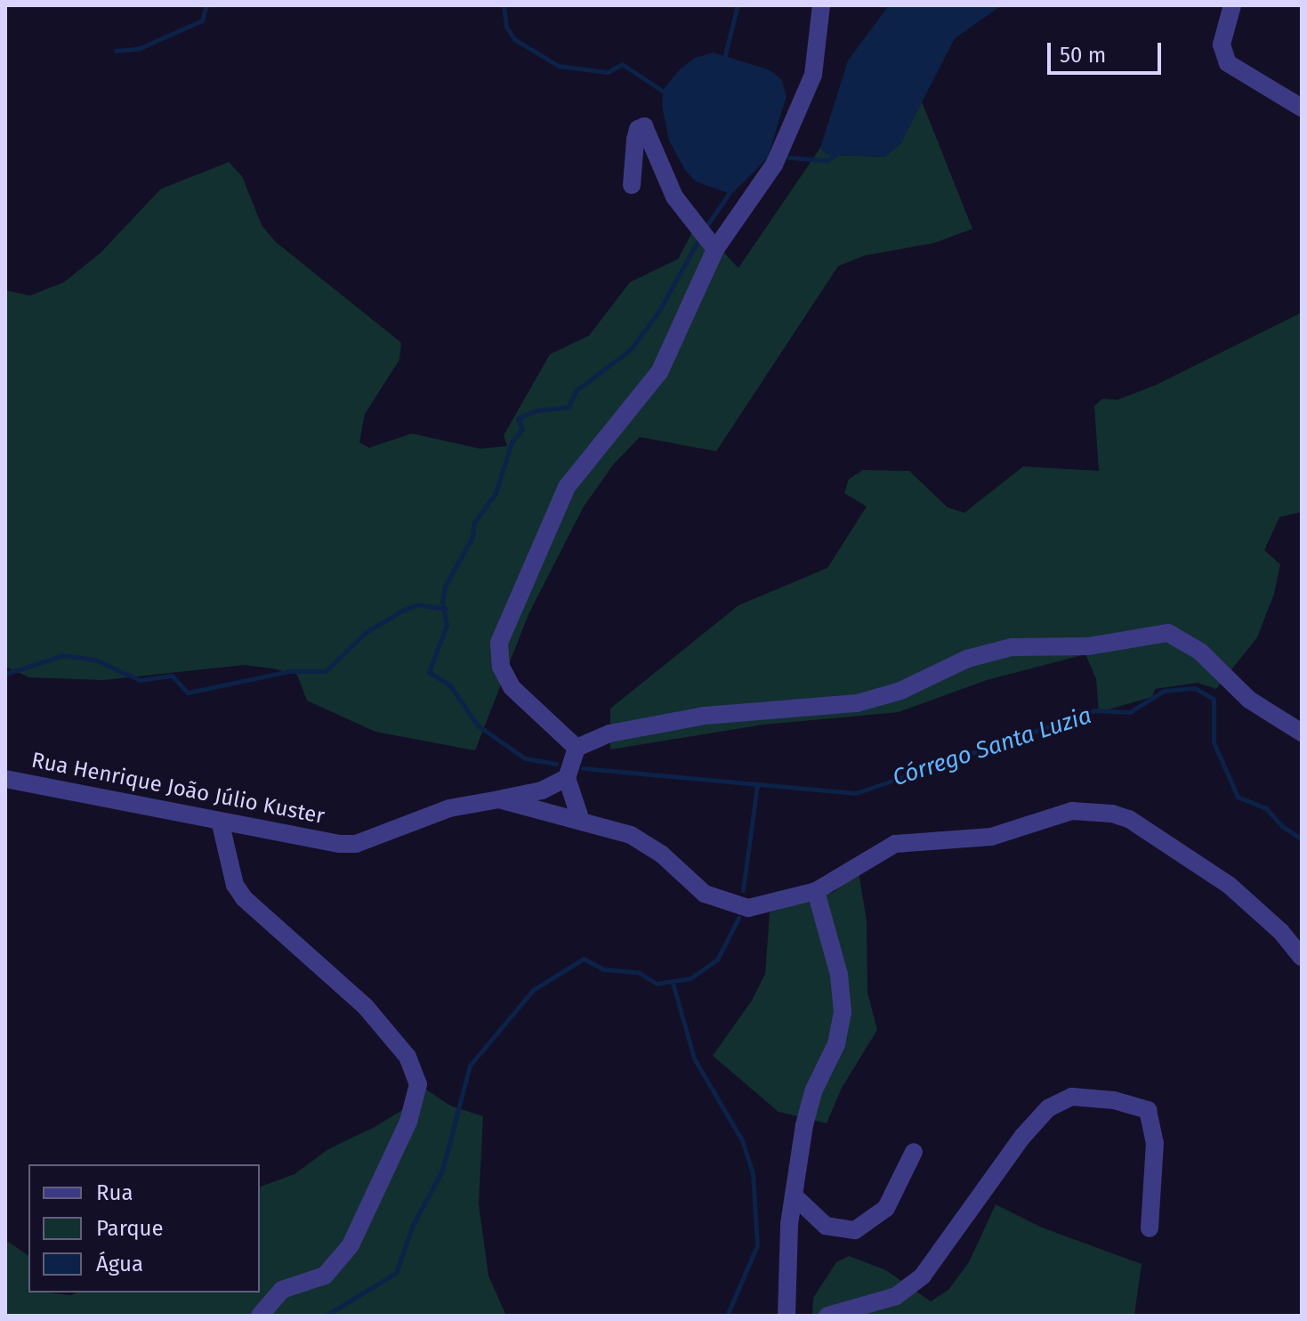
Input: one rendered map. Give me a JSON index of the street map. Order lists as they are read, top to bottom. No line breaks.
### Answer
{"streets":{"street":["Rua Henrique João Júlio Kuster"]},"water":["Córrego Santa Luzia"],"legend":["Rua","Parque","Água"],"scale_bar":"50 m"}
